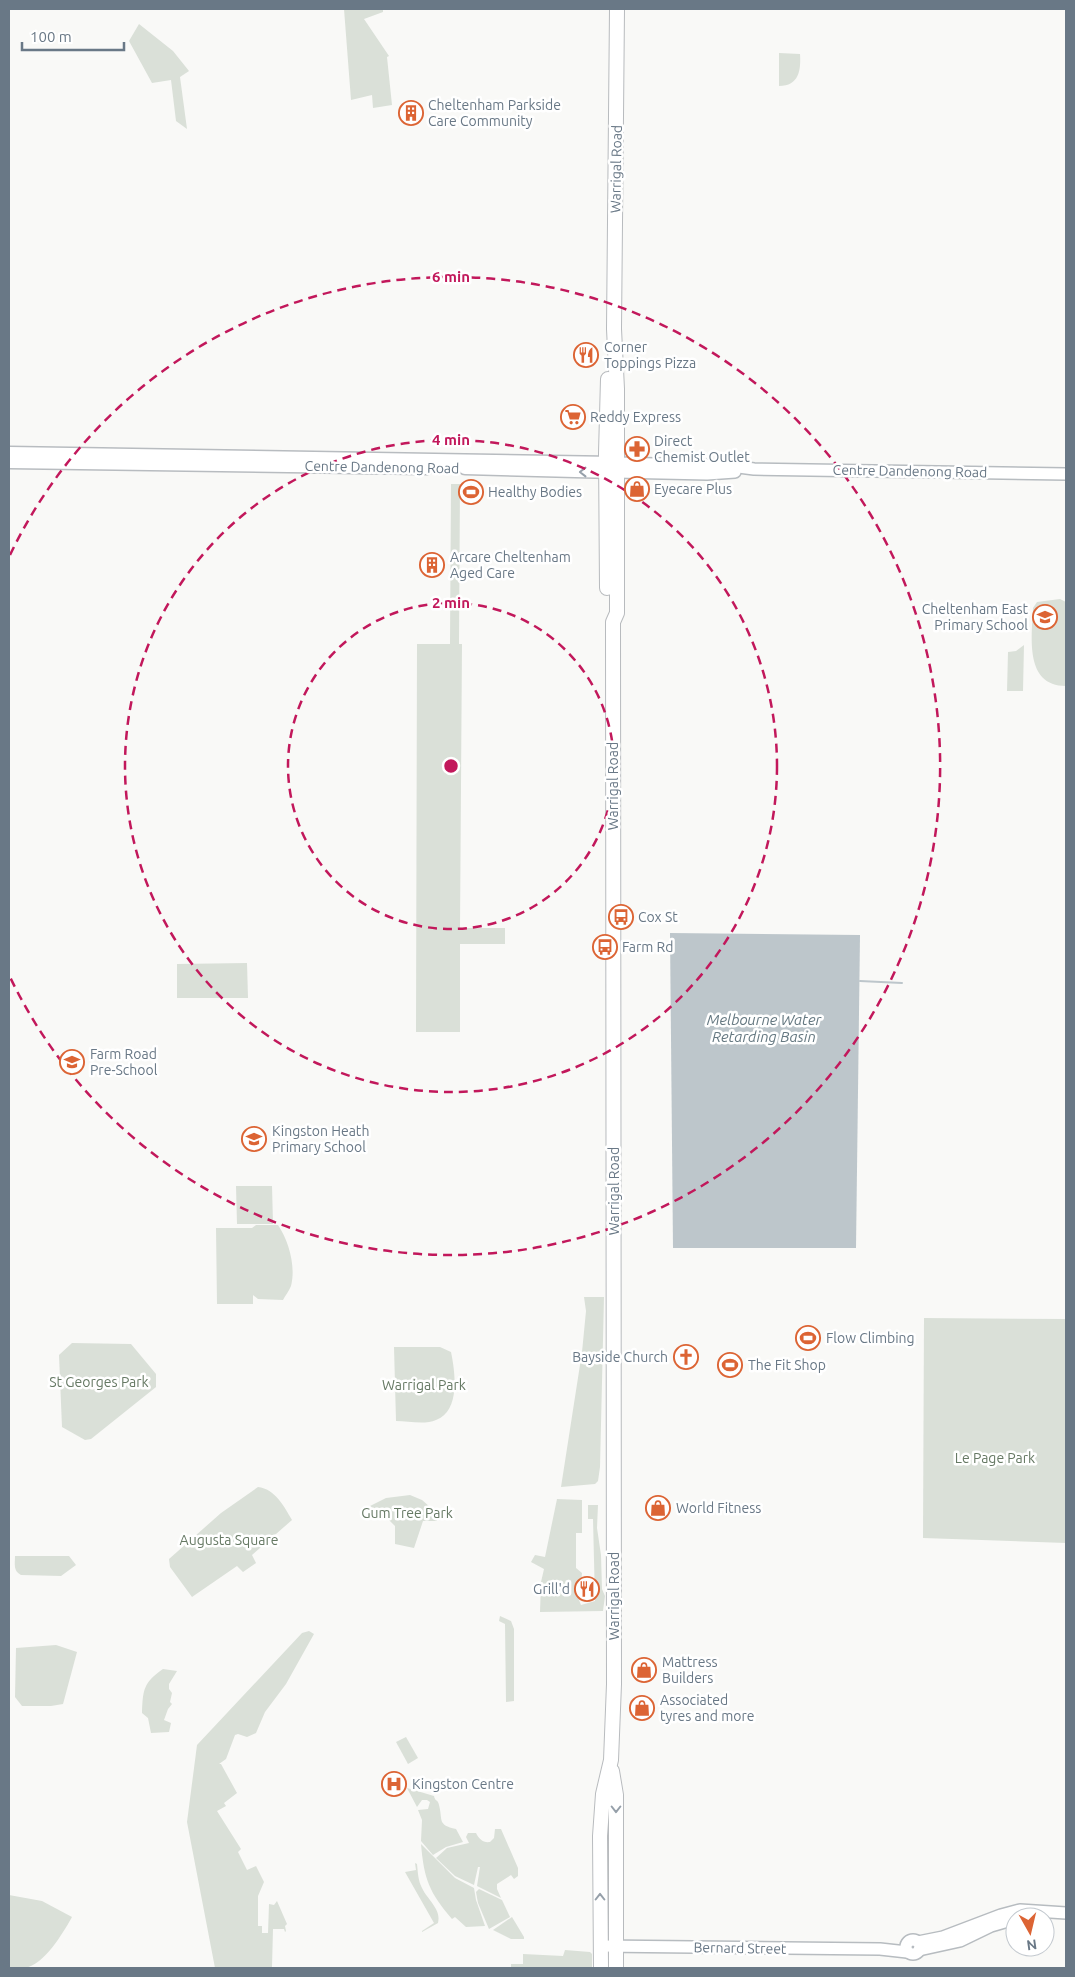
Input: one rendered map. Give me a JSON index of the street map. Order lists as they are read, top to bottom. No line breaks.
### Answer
{"streets":{"highway":["Warrigal Road"],"main road":["Centre Dandenong Road"],"street":["Bernard Street"]},"crossings":[["Warrigal Road","Centre Dandenong Road"],["Warrigal Road","Bernard Street"]],"water":["Melbourne Water Retarding Basin"],"parks":["St Georges Park","Warrigal Park","Le Page Park","Gum Tree Park","Augusta Square"],"places":{"building":["Cheltenham Parkside Care Community","Arcare Cheltenham Aged Care"],"restaurant":["Corner Toppings Pizza","Grill'd"],"supermarket":["Reddy Express"],"pharmacy":["Direct Chemist Outlet"],"shop":["Eyecare Plus","World Fitness","Mattress Builders","Associated tyres and more"],"sports":["Healthy Bodies","Flow Climbing","The Fit Shop"],"school or university":["Cheltenham East Primary School","Farm Road Pre-School","Kingston Heath Primary School"],"bus stop":["Cox St","Farm Rd"],"church":["Bayside Church"],"hospital":["Kingston Centre"]},"scale_bar":"100 m","north":"bottom","rings":["6 min","4 min","2 min"]}
